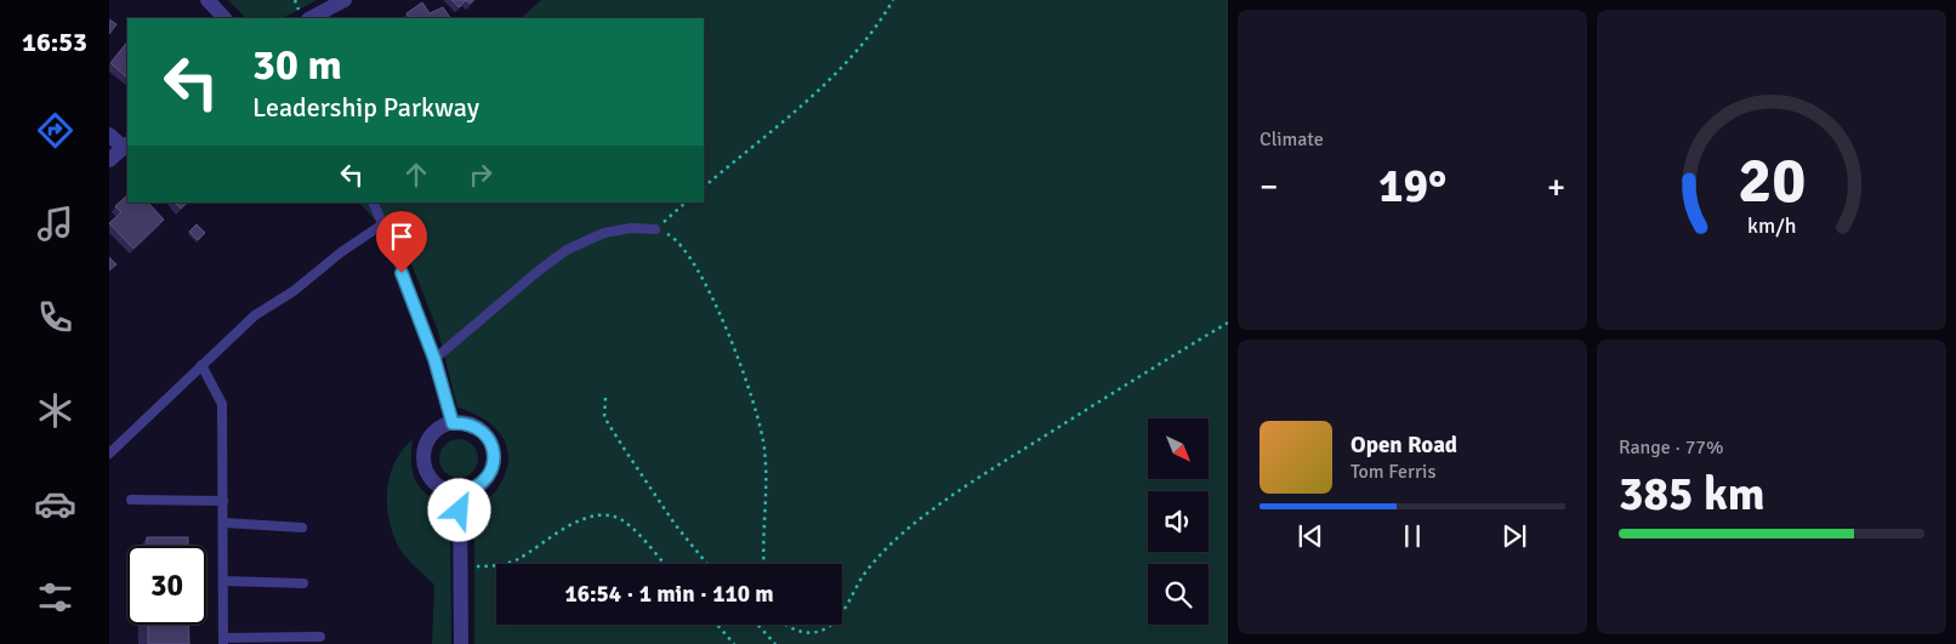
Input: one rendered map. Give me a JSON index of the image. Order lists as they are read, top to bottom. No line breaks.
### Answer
{"north":"bottom right","page":{"tabs":"16:53","tile":["Climate",["Range · 77%","385 km"]],"turn":["30 m","Leadership Parkway"],"heat":["−","19°","+"],"song":["Open Road","Tom Ferris"],"limit":"30","trip":"16:54 · 1 min · 110 m","gauge":["20","km/h"]}}
